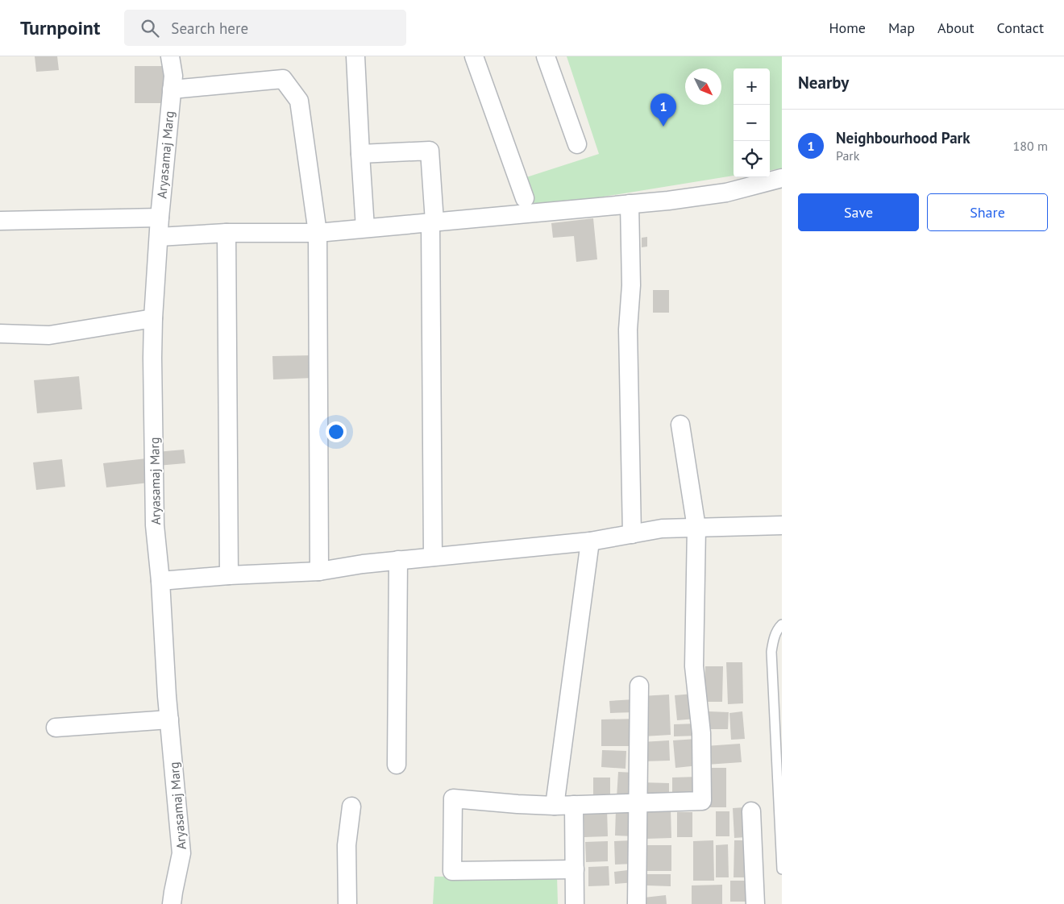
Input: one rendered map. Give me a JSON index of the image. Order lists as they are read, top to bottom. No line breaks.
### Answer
{"streets":{"street":["Aryasamaj Marg"]},"north":"bottom right","page":{"header":"Turnpoint","search":"Search here","nav":["Home","Map","About","Contact"],"heading":"Nearby","map_buttons":["+","−"],"pins":"1","list":[{"mark":"1","name":"Neighbourhood Park","note":"Park","value":"180 m"}],"buttons":["Save","Share"]}}
